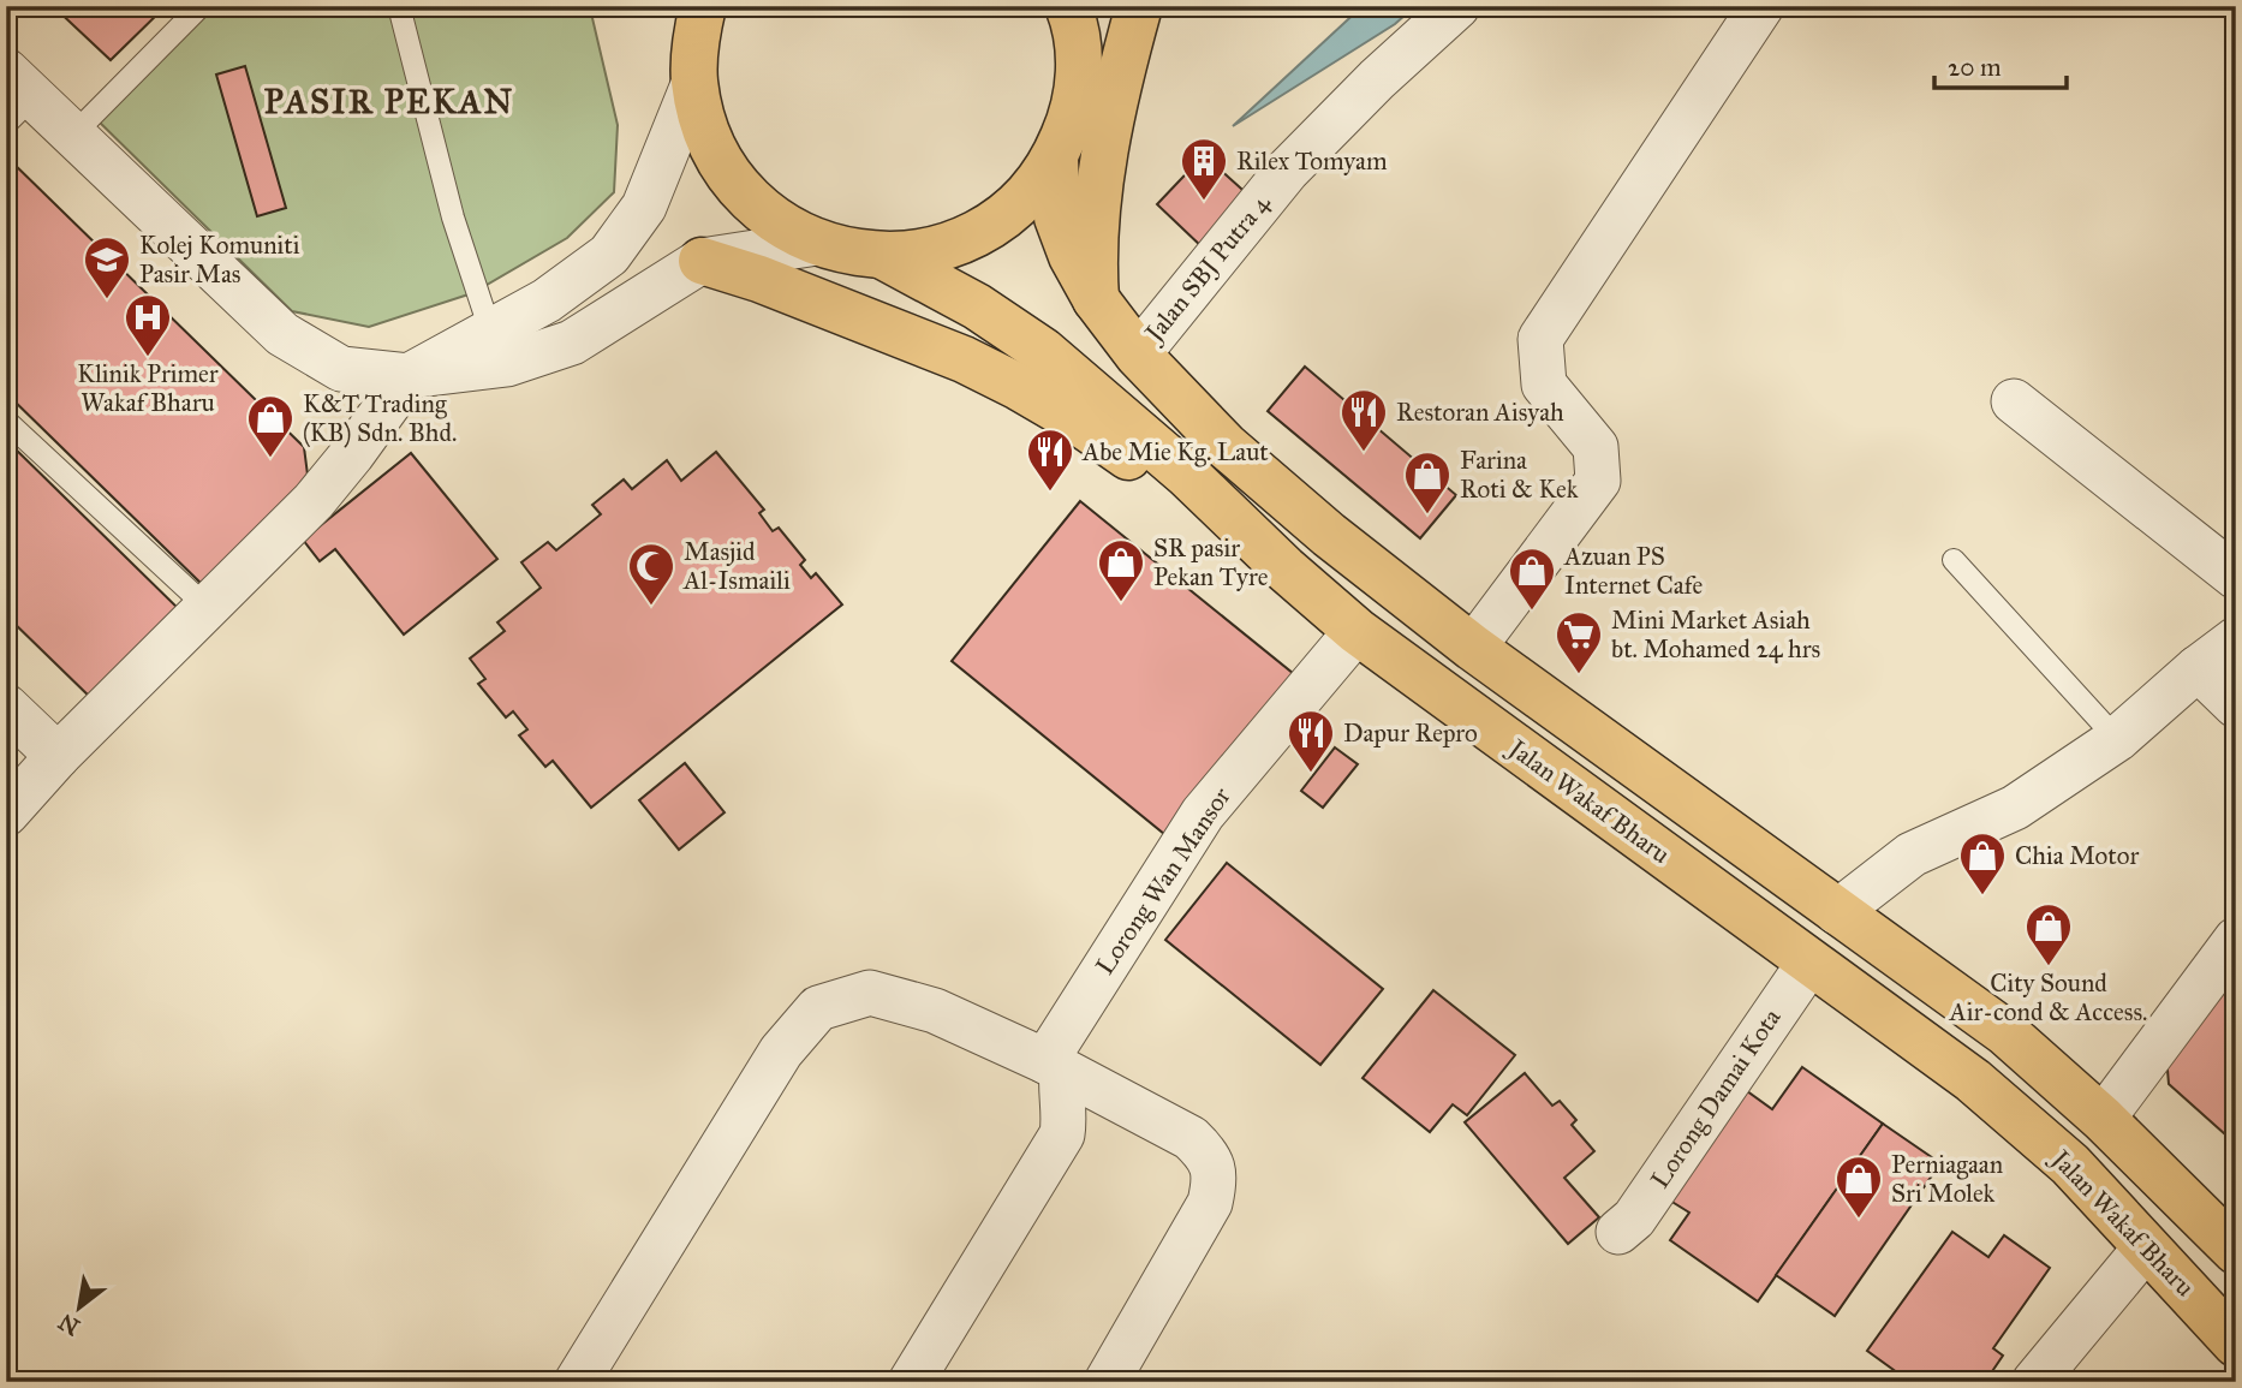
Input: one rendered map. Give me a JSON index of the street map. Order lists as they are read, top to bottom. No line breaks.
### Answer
{"streets":{"main road":["Jalan Wakaf Bharu"],"street":["Jalan SBJ Putra 4","Lorong Wan Mansor","Lorong Damai Kota"]},"crossings":[["Jalan Wakaf Bharu","Lorong Wan Mansor"],["Jalan Wakaf Bharu","Lorong Damai Kota"]],"districts":["PASIR PEKAN"],"places":{"building":["Rilex Tomyam"],"school or university":["Kolej Komuniti Pasir Mas"],"hospital":["Klinik Primer Wakaf Bharu"],"restaurant":["Restoran Aisyah","Abe Mie Kg. Laut","Dapur Repro"],"shop":["K&T Trading (KB) Sdn. Bhd.","Farina Roti & Kek","SR pasir Pekan Tyre","Azuan PS Internet Cafe","Chia Motor","City Sound Air-cond & Access.","Perniagaan Sri Molek"],"mosque":["Masjid Al-Ismaili"],"supermarket":["Mini Market Asiah bt. Mohamed 24 hrs"]},"scale_bar":"20 m","north":"bottom left"}
